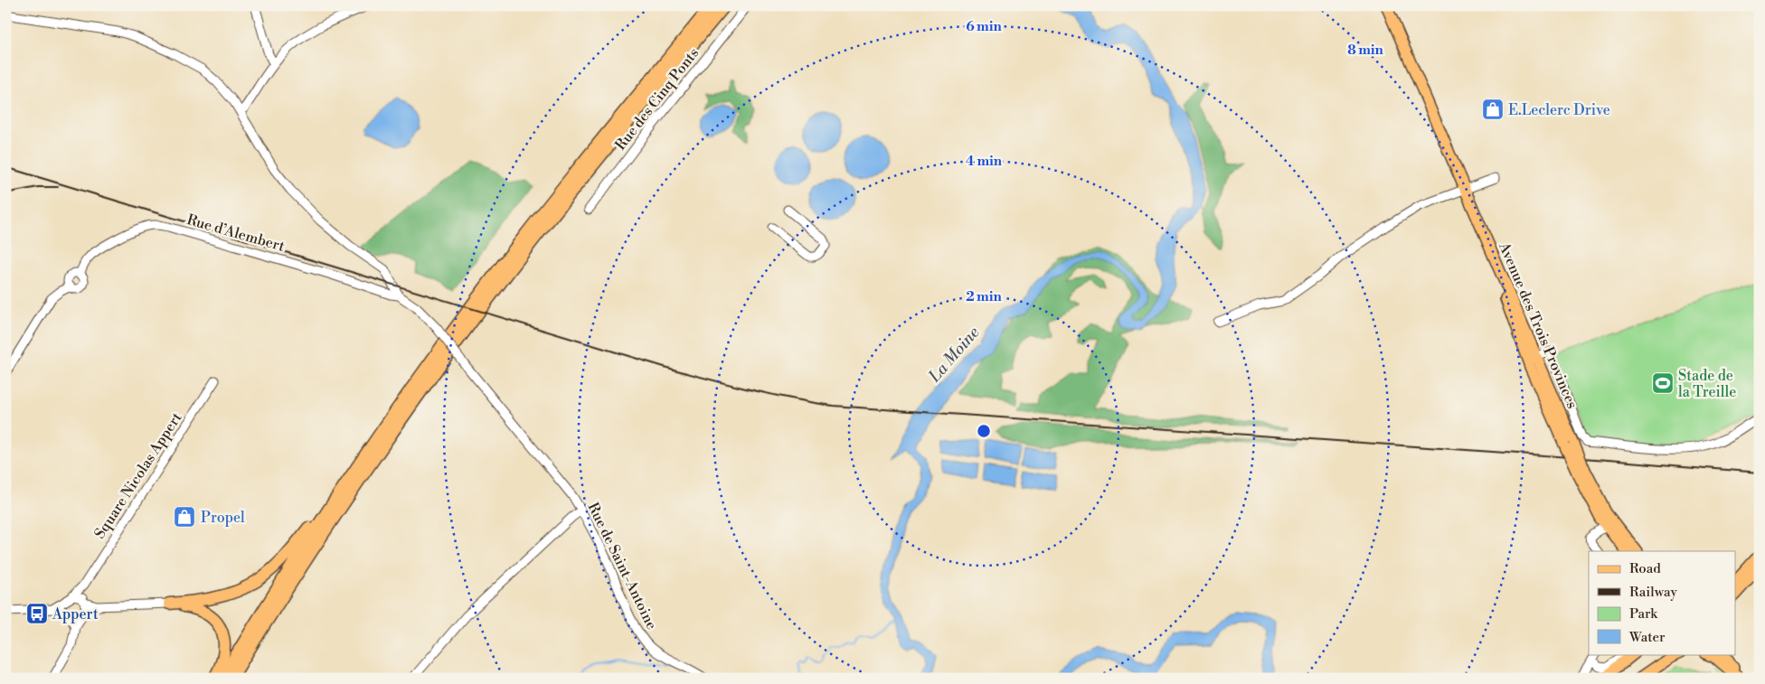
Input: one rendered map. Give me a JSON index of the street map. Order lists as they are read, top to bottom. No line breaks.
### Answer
{"streets":{"main road":["Avenue des Trois Provinces"],"street":["Rue des Cinq Ponts","Rue d’Alembert","Square Nicolas Appert","Rue de Saint-Antoine"]},"crossings":[["Rue d’Alembert","Rue de Saint-Antoine"]],"water":["La Moine"],"places":{"shop":["E.Leclerc Drive","Propel"],"sports":["Stade de la Treille"],"bus stop":["Appert"]},"legend":["Road","Railway","Park","Water"],"rings":["6 min","8 min","4 min","2 min"]}
